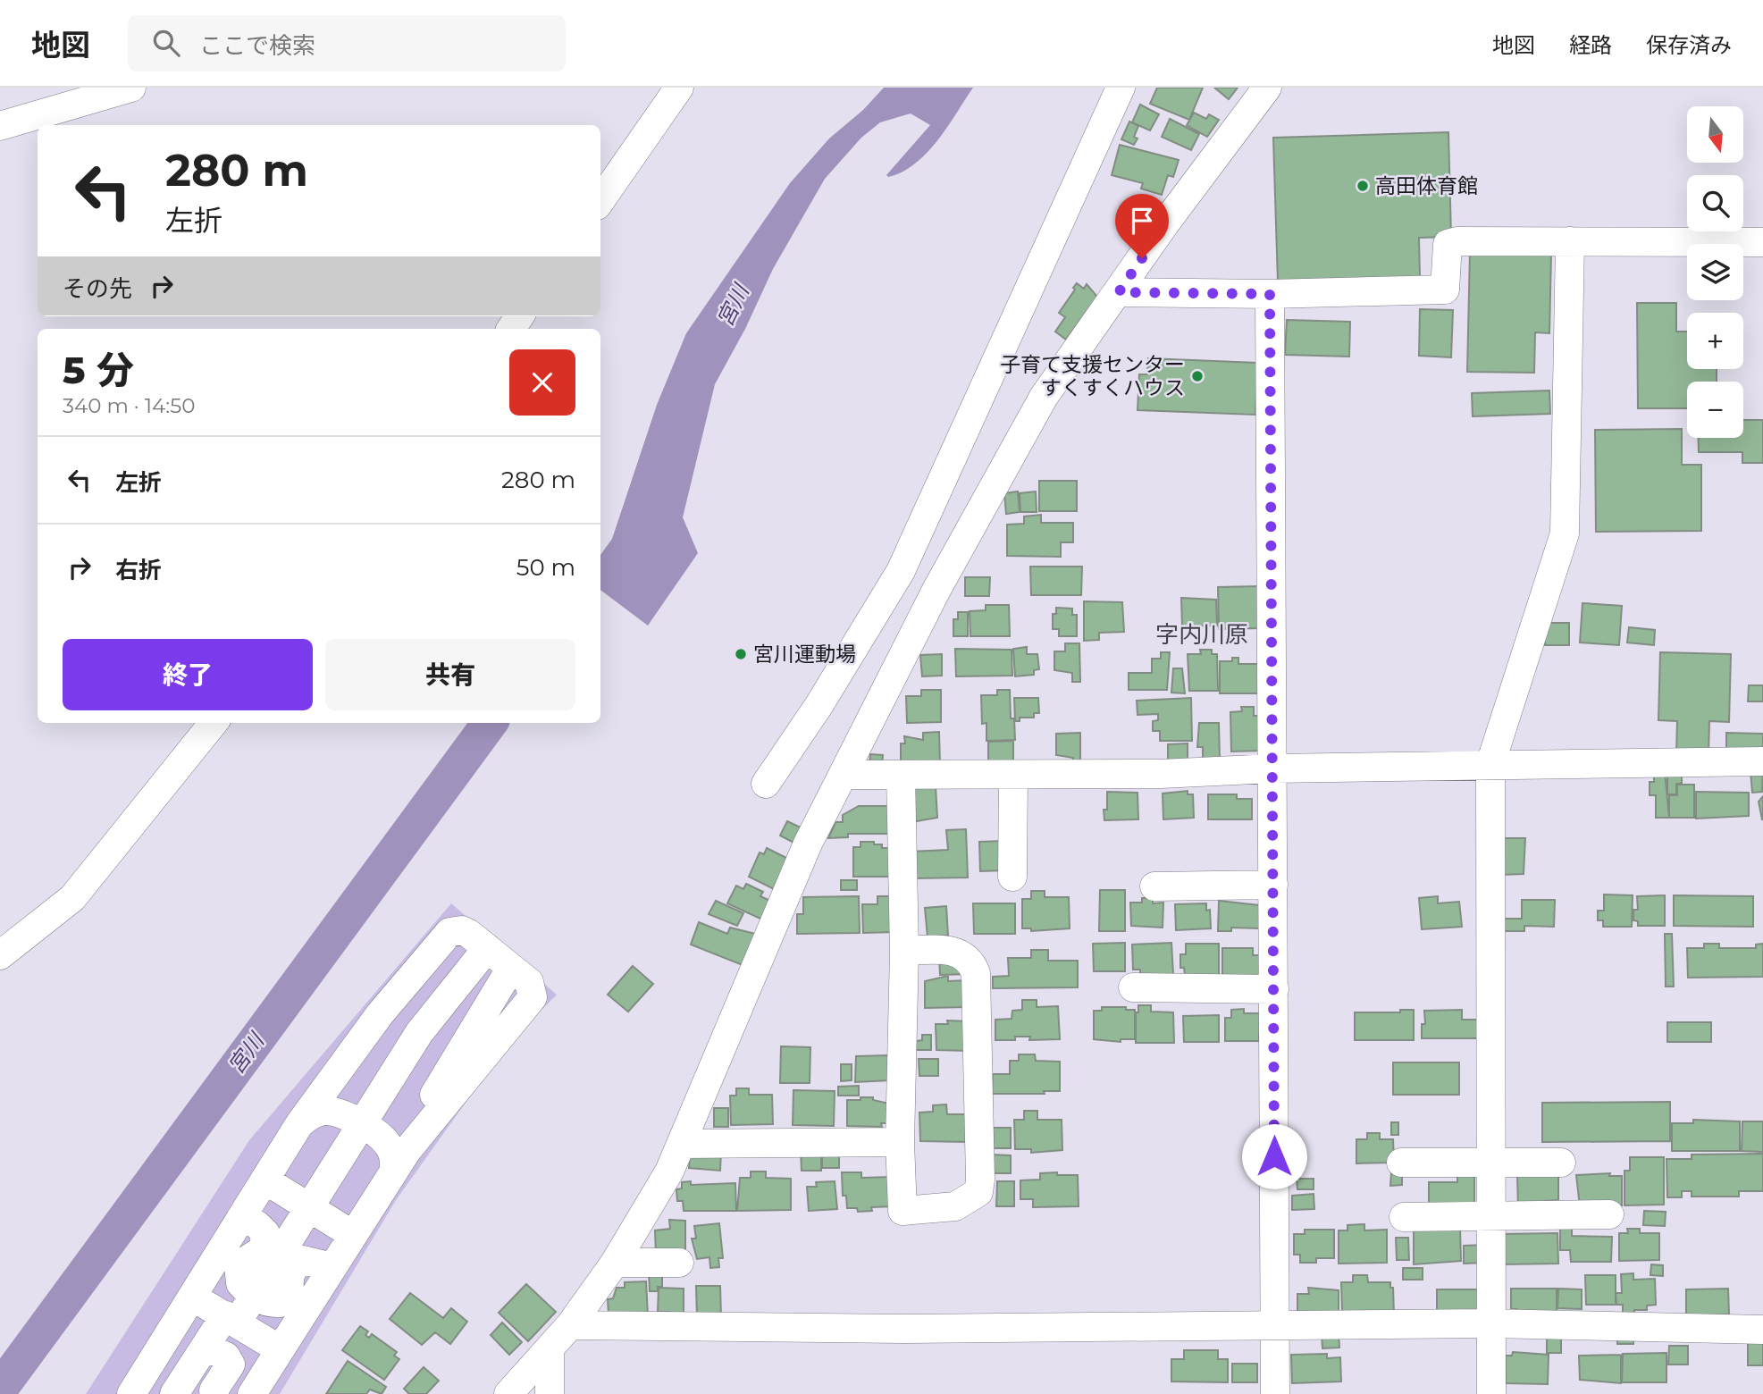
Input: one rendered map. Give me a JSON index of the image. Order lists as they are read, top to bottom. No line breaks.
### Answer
{"districts":["字内川原"],"water":["宮川"],"places":["高田体育館","子育て支援センター すくすくハウス","宮川運動場"],"north":"bottom","page":{"header":"地図","search":"ここで検索","nav":["地図","経路","保存済み"],"map_buttons":["+","−"],"turn":["280 m","左折"],"then":"その先","heading":["5 分","340 m · 14:50"],"list":[{"name":"左折","value":"280 m"},{"name":"右折","value":"50 m"}],"buttons":["終了","共有"]}}
